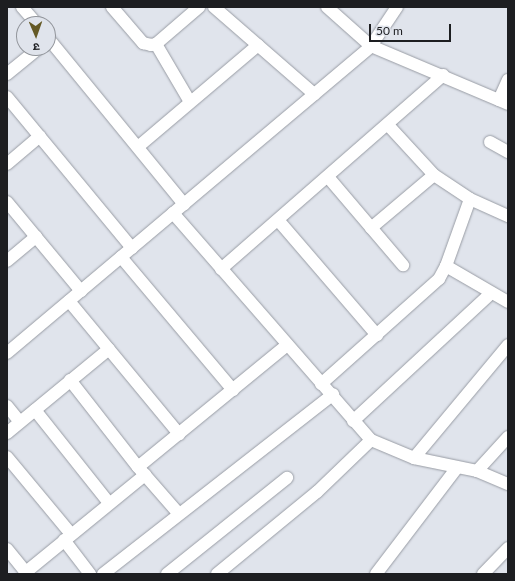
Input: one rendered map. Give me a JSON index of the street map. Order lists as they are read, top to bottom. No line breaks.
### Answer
{"scale_bar":"50 m","north":"bottom"}
